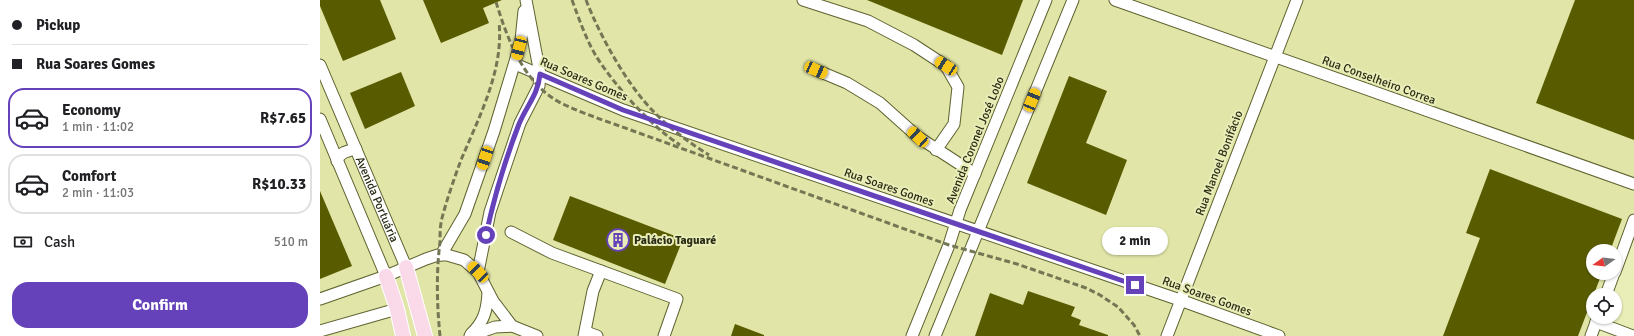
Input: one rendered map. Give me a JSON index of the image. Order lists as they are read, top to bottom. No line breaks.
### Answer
{"streets":{"main road":["Avenida Portuária"],"street":["Rua Soares Gomes","Rua Conselheiro Correa","Avenida Coronel José Lobo","Rua Manoel Bonifácio"]},"crossings":[["Rua Soares Gomes","Avenida Coronel José Lobo"],["Rua Soares Gomes","Rua Manoel Bonifácio"],["Rua Conselheiro Correa","Rua Manoel Bonifácio"]],"places":{"building":["Palácio Taguaré"]},"north":"left","page":{"banner":["Pickup","Rua Soares Gomes"],"list":[{"name":"Economy","note":"1 min · 11:02","value":"R$7.65"},{"name":"Comfort","note":"2 min · 11:03","value":"R$10.33"}],"pay":["Cash","510 m"],"bubble":"2 min","buttons":"Confirm"}}
